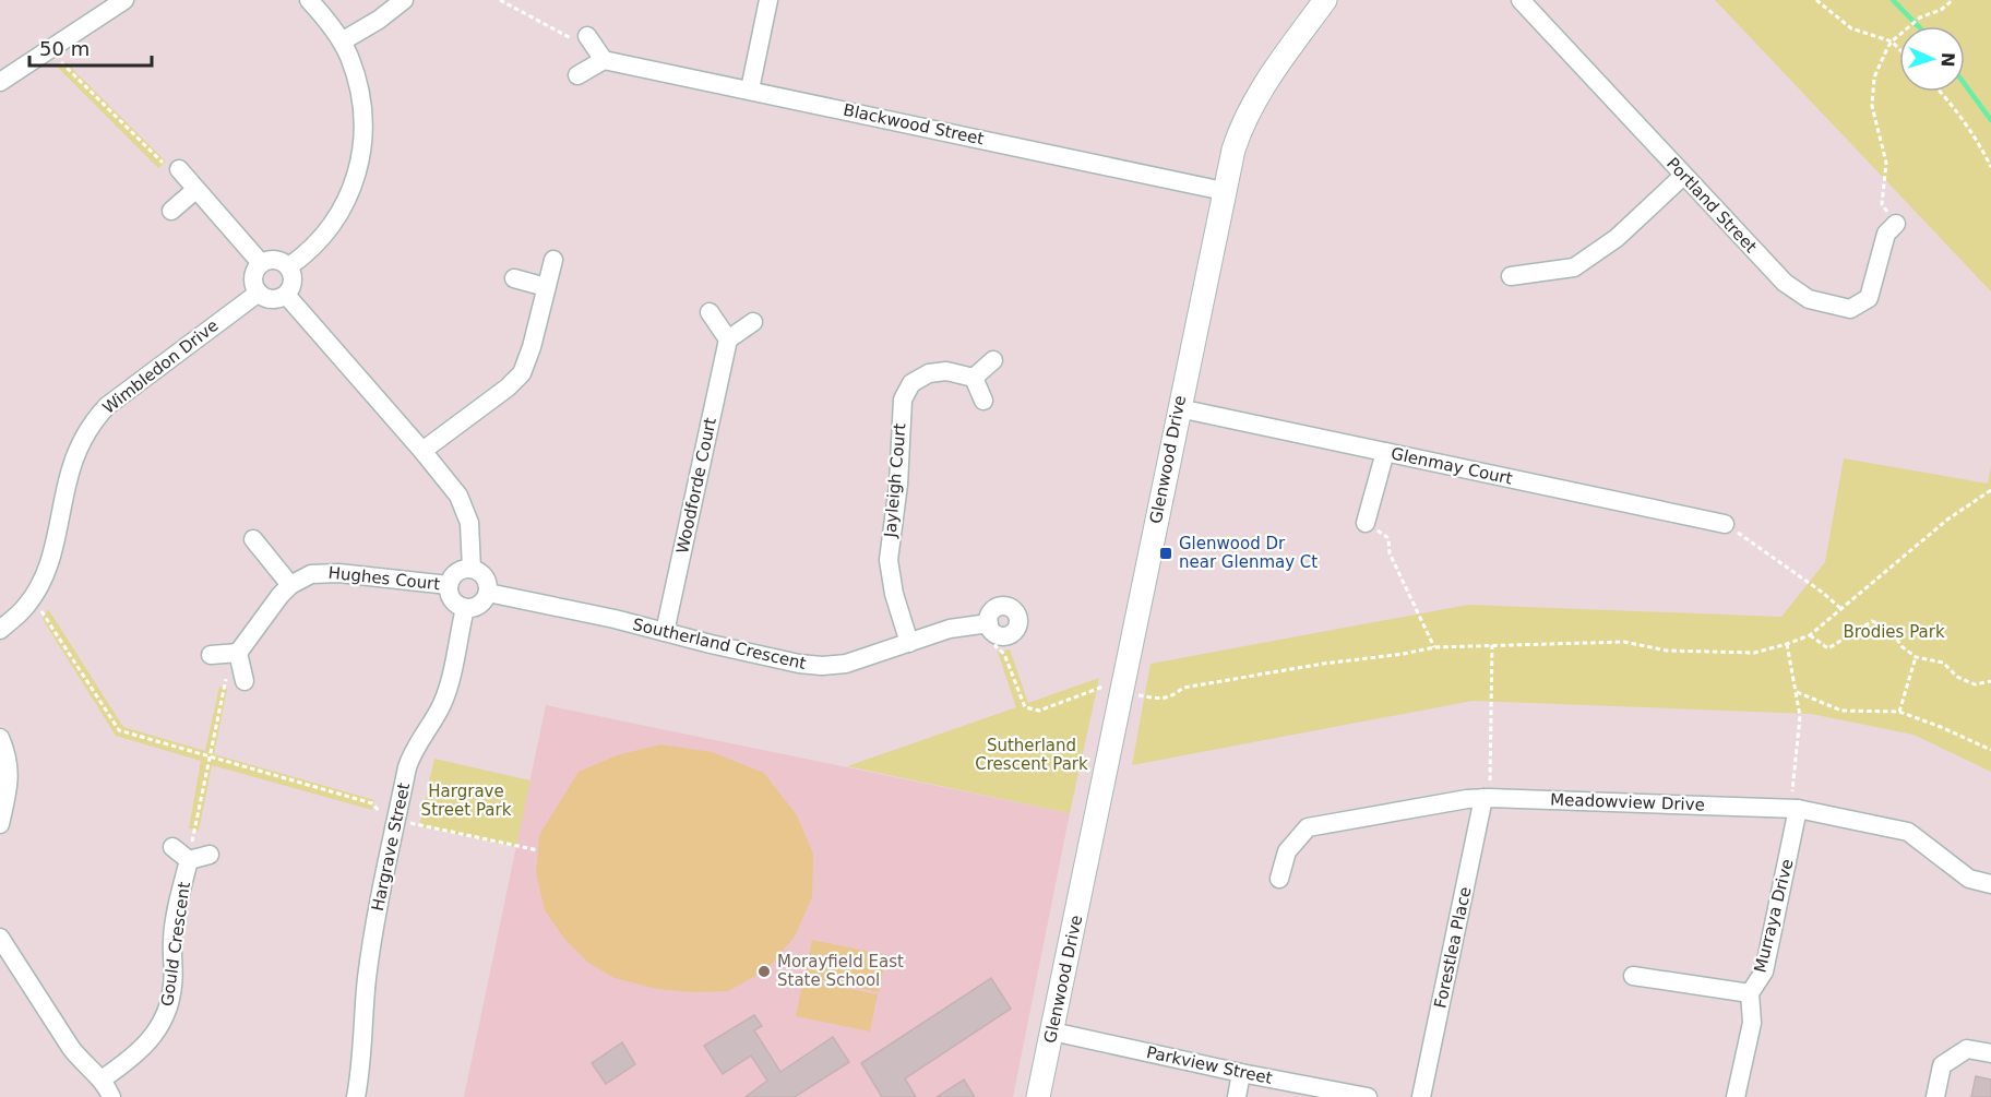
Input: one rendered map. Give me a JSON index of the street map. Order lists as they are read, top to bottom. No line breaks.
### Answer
{"streets":{"street":["Blackwood Street","Portland Street","Wimbledon Drive","Glenwood Drive","Glenmay Court","Jayleigh Court","Woodforde Court","Hughes Court","Southerland Crescent","Meadowview Drive","Hargrave Street","Murraya Drive","Gould Crescent","Forestlea Place","Parkview Street"]},"crossings":[["Blackwood Street","Glenwood Drive"],["Glenwood Drive","Glenmay Court"],["Glenwood Drive","Parkview Street"],["Jayleigh Court","Southerland Crescent"],["Woodforde Court","Southerland Crescent"],["Hughes Court","Southerland Crescent"],["Hughes Court","Hargrave Street"],["Southerland Crescent","Hargrave Street"],["Meadowview Drive","Murraya Drive"],["Meadowview Drive","Forestlea Place"]],"parks":["Brodies Park","Sutherland Crescent Park","Hargrave Street Park"],"places":{"transit":["Glenwood Dr near Glenmay Ct"],"other":["Morayfield East State School"]},"scale_bar":"50 m","north":"right"}
